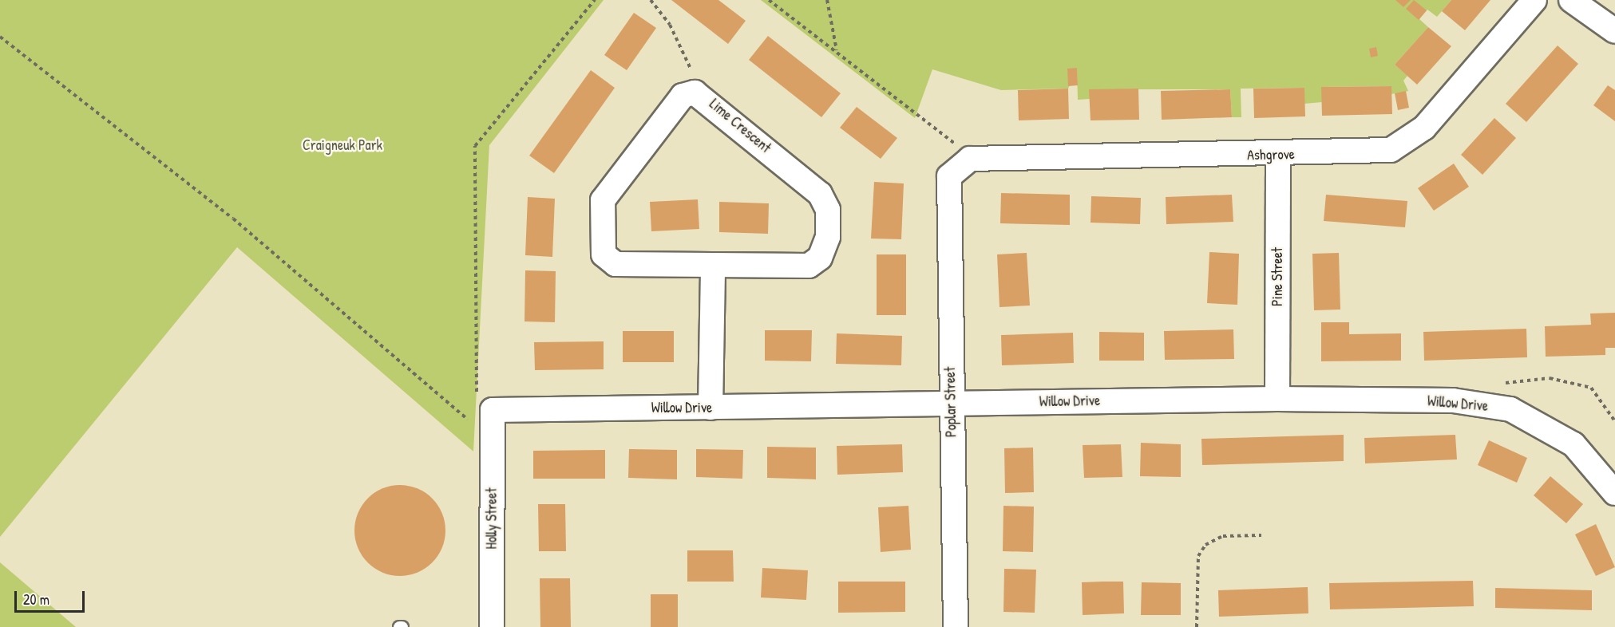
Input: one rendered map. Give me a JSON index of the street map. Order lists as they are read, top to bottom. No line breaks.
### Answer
{"streets":{"street":["Lime Crescent","Ashgrove","Pine Street","Willow Drive","Poplar Street","Holly Street"]},"crossings":[["Ashgrove","Pine Street"],["Ashgrove","Poplar Street"],["Pine Street","Willow Drive"],["Willow Drive","Poplar Street"],["Willow Drive","Holly Street"]],"parks":["Craigneuk Park"],"scale_bar":"20 m"}
